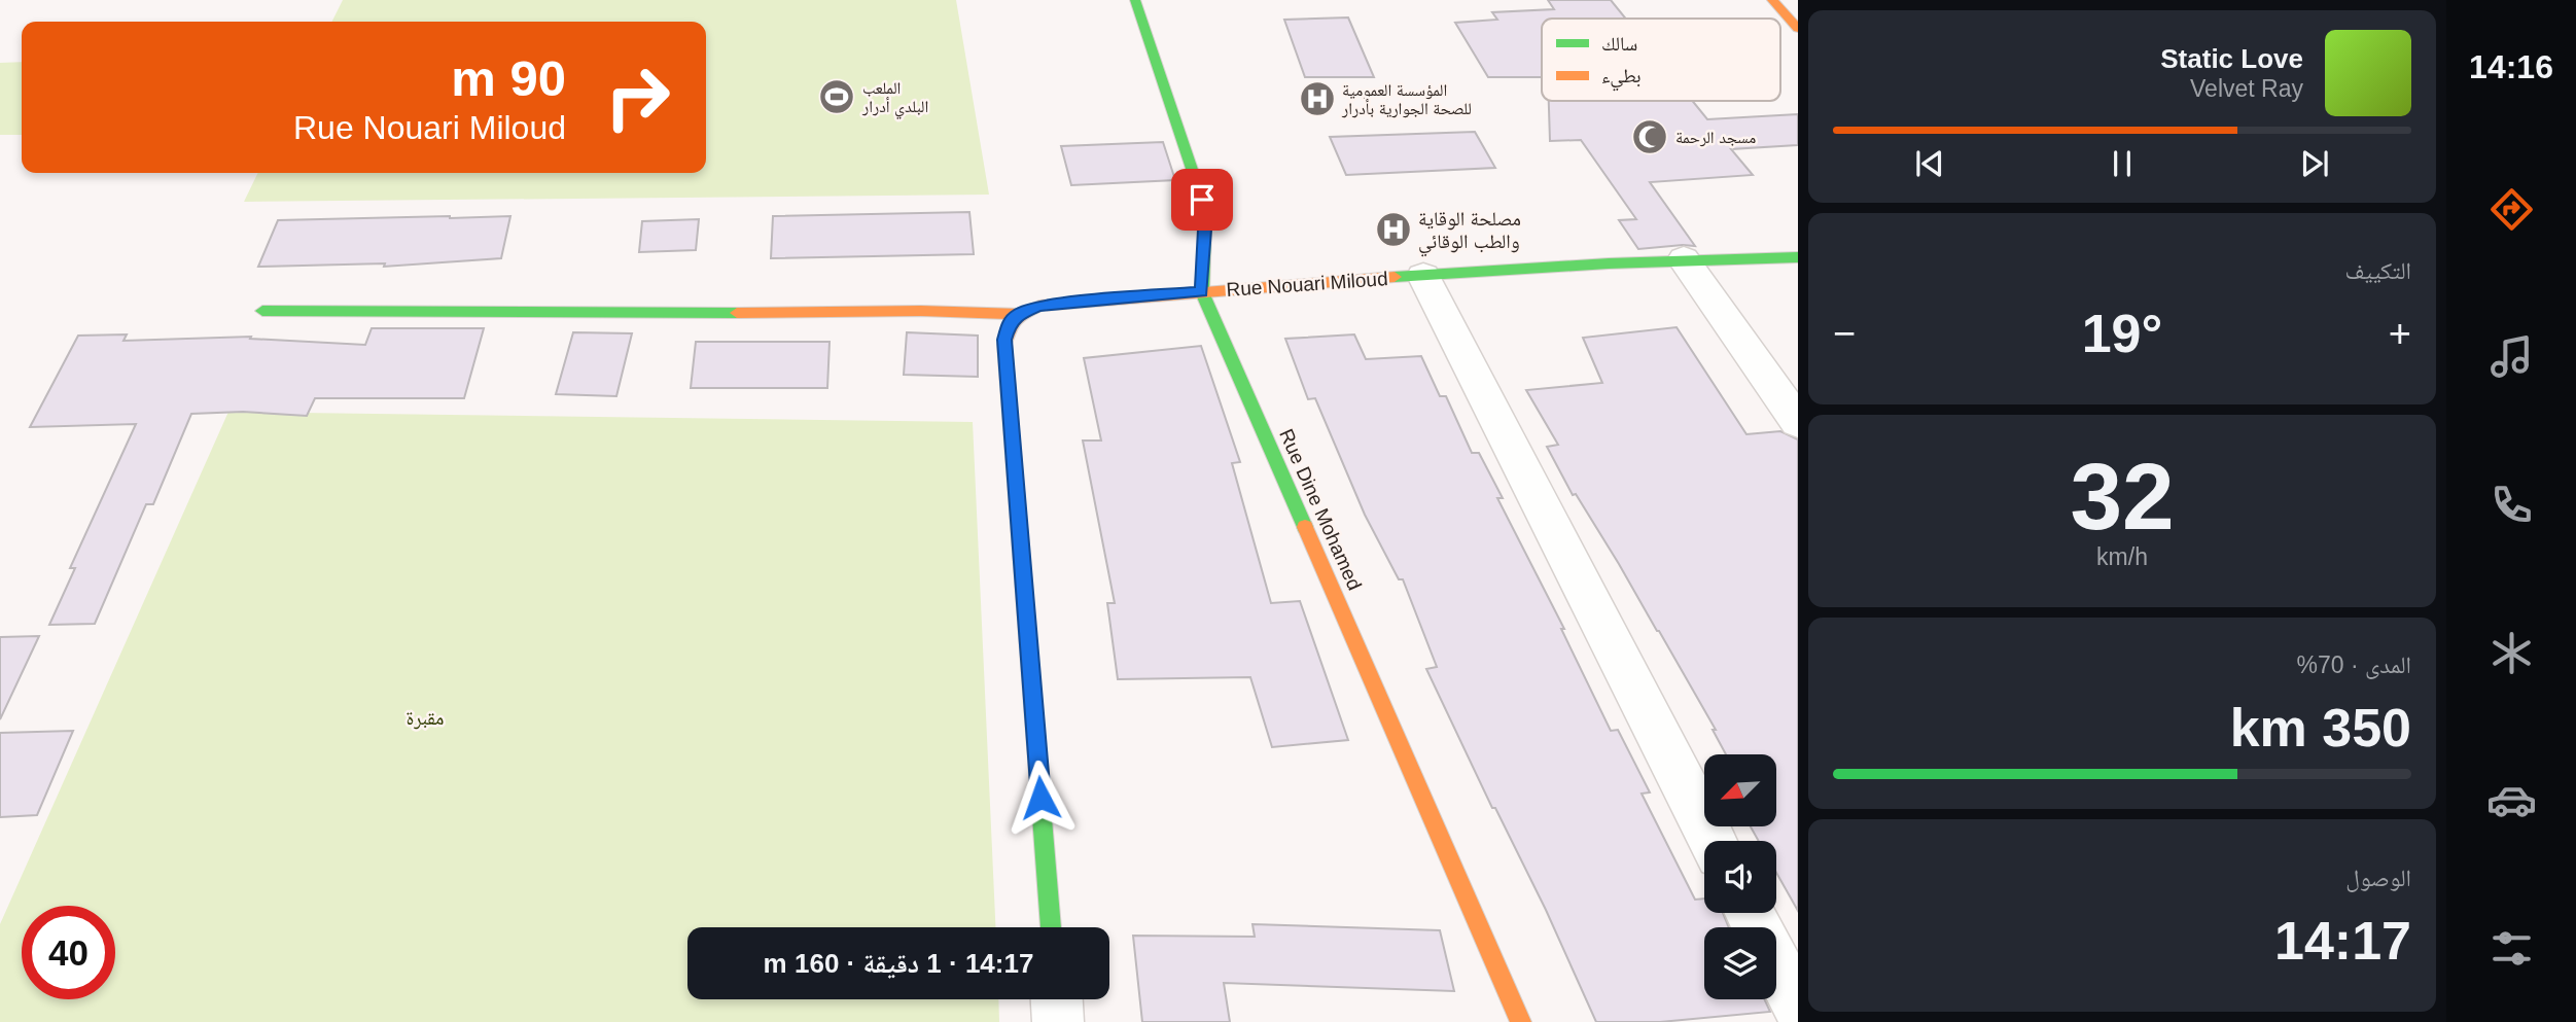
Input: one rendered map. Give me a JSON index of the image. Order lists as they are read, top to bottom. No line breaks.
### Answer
{"streets":{"street":["Rue Nouari Miloud","Rue Dine Mohamed"]},"crossings":[["Rue Nouari Miloud","Rue Dine Mohamed"]],"parks":["مقبرة"],"places":{"sports":["الملعب البلدي أدرار"],"hospital":["المؤسسة العمومية للصحة الجوارية بأدرار","مصلحة الوقاية والطب الوقائي"],"mosque":["مسجد الرحمة"]},"legend":["سالك","بطيء"],"north":"bottom left","page":{"tabs":"14:16","turn":["90 m","Rue Nouari Miloud"],"song":["Static Love","Velvet Ray"],"tile":["التكييف",["32","km/h"],["المدى · 70%","350 km"],["الوصول","14:17"]],"heat":["−","19°","+"],"limit":"40","trip":"14:17 · 1 دقيقة · 160 m"}}
